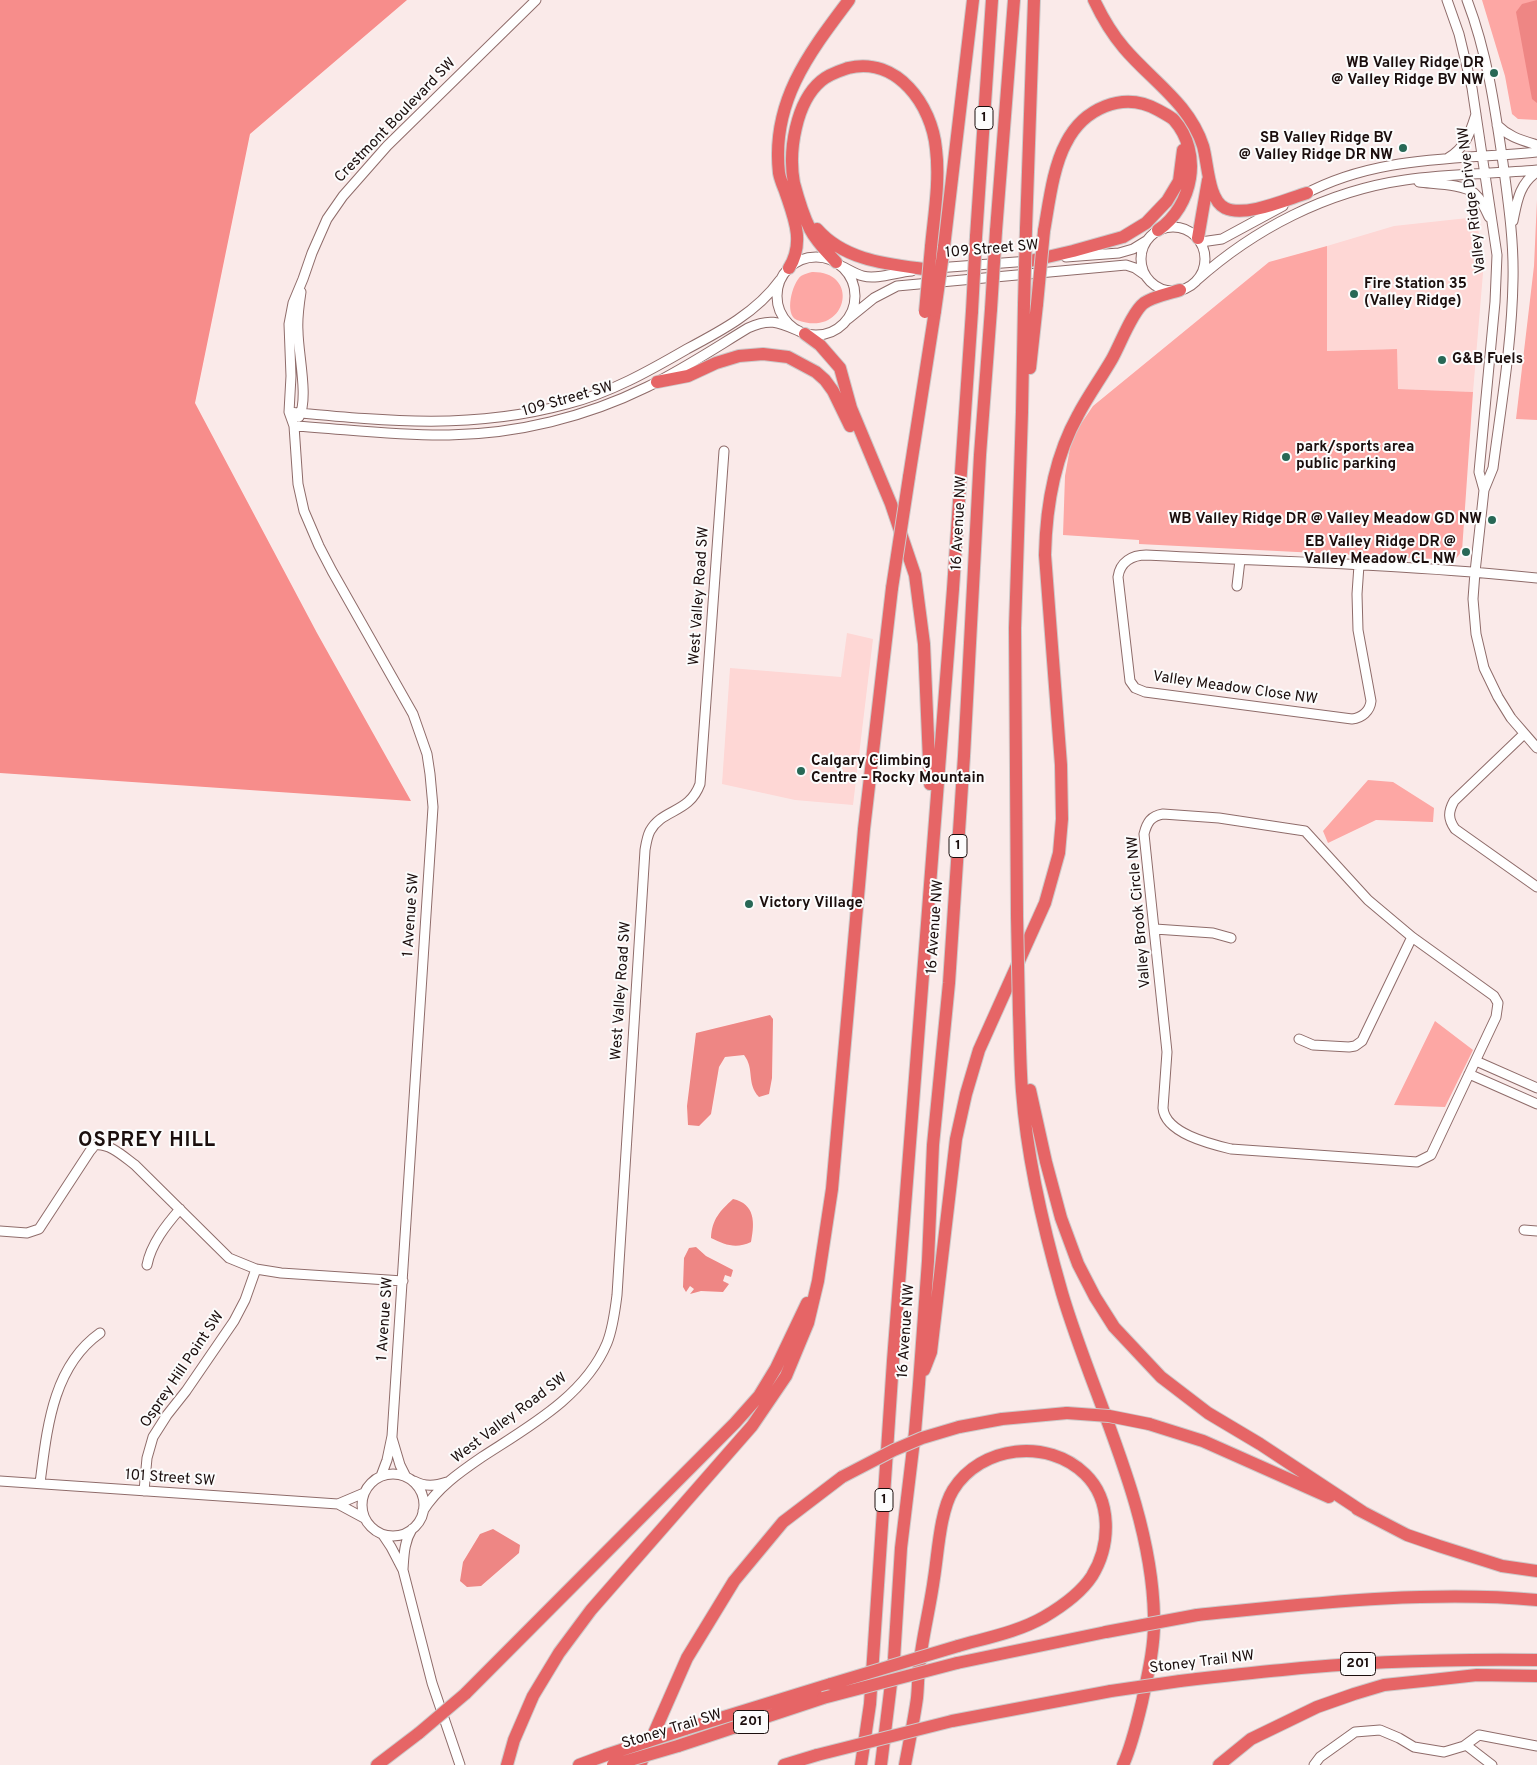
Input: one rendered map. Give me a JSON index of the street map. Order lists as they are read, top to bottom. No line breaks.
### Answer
{"streets":{"highway":["1","16 Avenue NW","Stoney Trail NW","201","Stoney Trail SW"],"street":["Crestmont Boulevard SW","Valley Ridge Drive NW","109 Street SW","West Valley Road SW","Valley Meadow Close NW","Valley Brook Circle NW","1 Avenue SW","Osprey Hill Point SW","101 Street SW"]},"crossings":[["Crestmont Boulevard SW","109 Street SW"],["Crestmont Boulevard SW","1 Avenue SW"],["Valley Ridge Drive NW","Valley Meadow Close NW"],["109 Street SW","1 Avenue SW"],["West Valley Road SW","1 Avenue SW"],["West Valley Road SW","101 Street SW"],["1 Avenue SW","101 Street SW"],["Osprey Hill Point SW","101 Street SW"]],"districts":["OSPREY HILL"],"places":["WB Valley Ridge DR @ Valley Ridge BV NW","SB Valley Ridge BV @ Valley Ridge DR NW","Fire Station 35 (Valley Ridge)","G&B Fuels","park/sports area public parking","WB Valley Ridge DR @ Valley Meadow GD NW","EB Valley Ridge DR @ Valley Meadow CL NW","Calgary Climbing Centre – Rocky Mountain","Victory Village"]}
